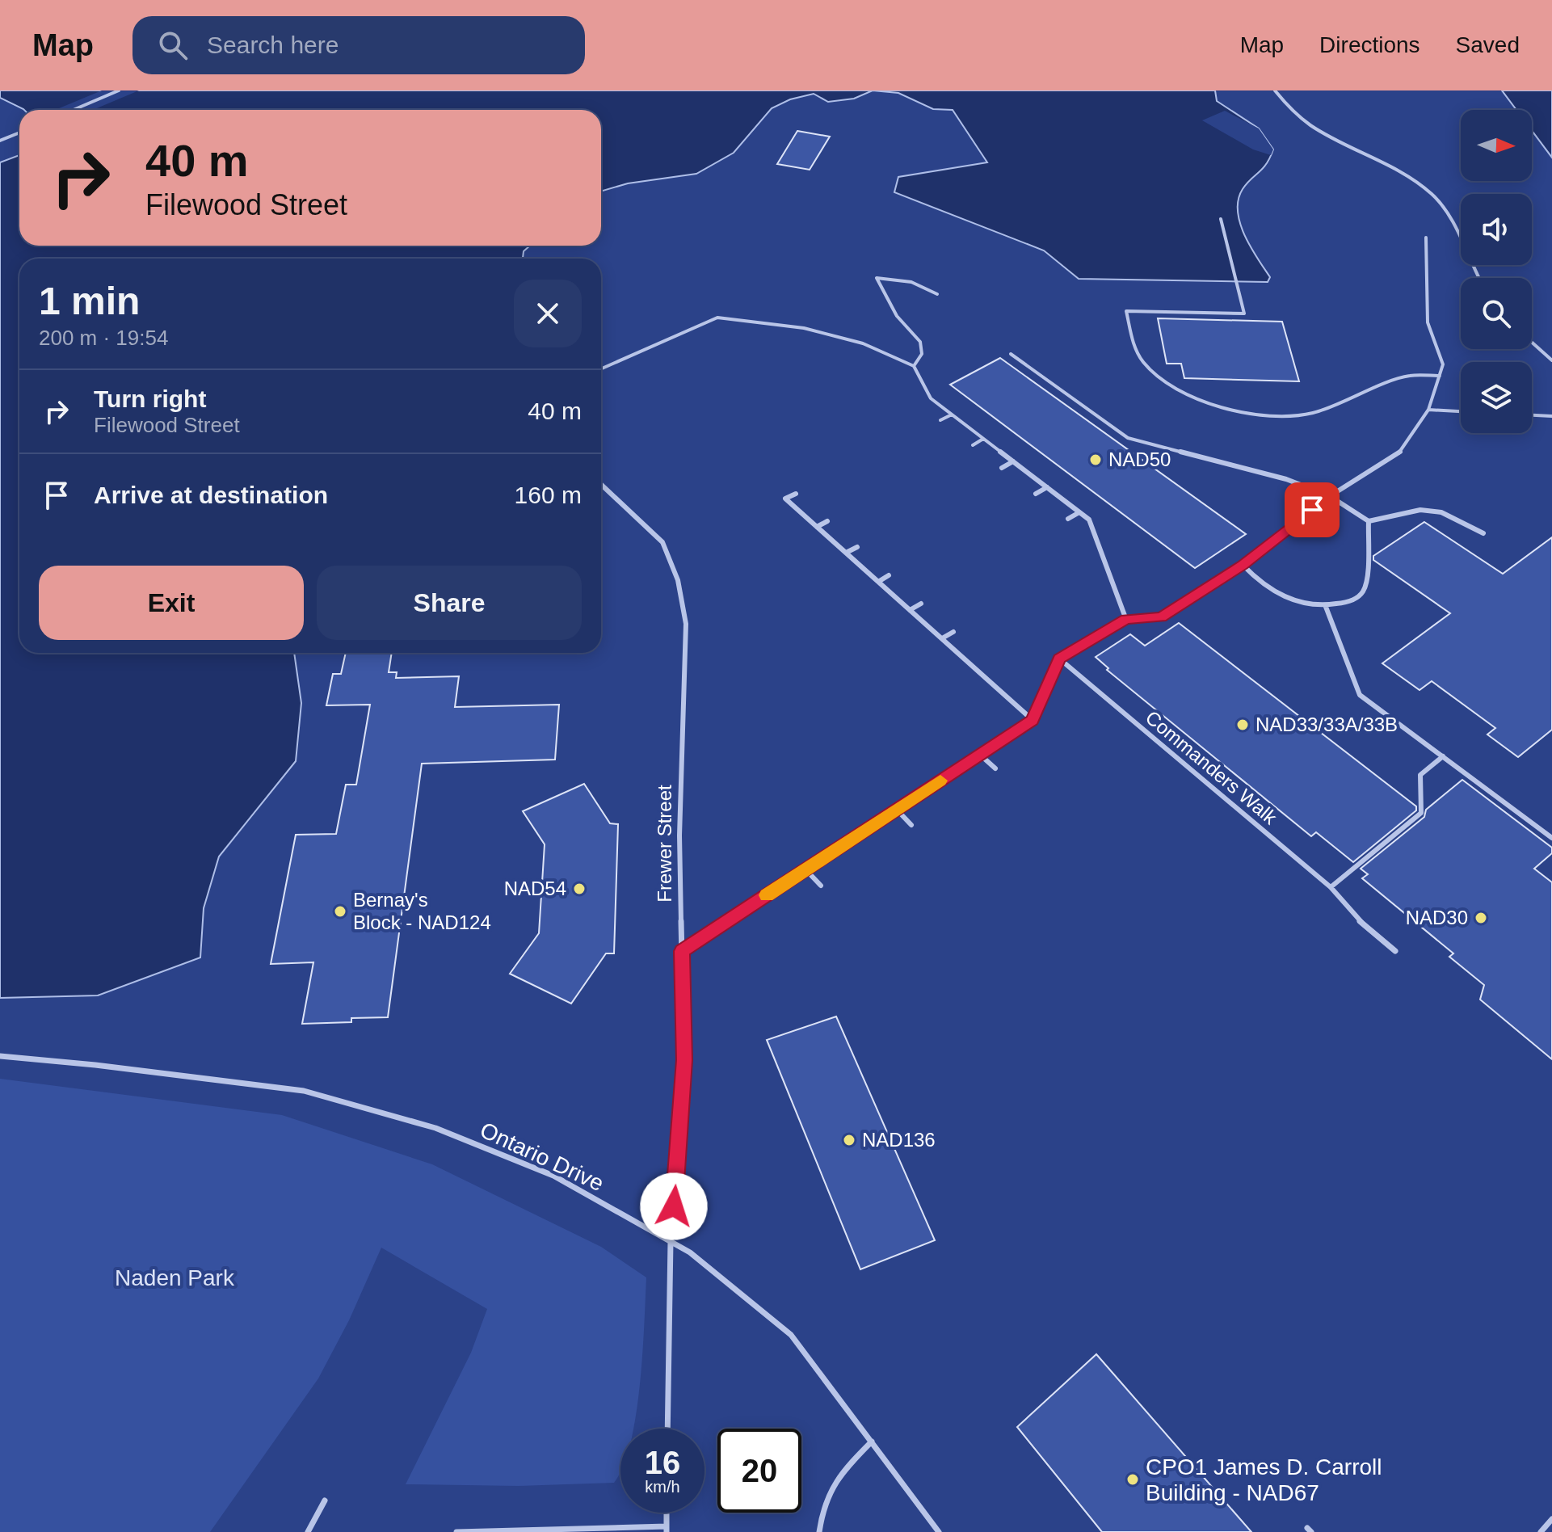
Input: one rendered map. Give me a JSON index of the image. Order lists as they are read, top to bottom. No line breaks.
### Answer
{"streets":{"lane":["Commanders Walk","Frewer Street","Ontario Drive"]},"crossings":[["Frewer Street","Ontario Drive"]],"parks":["Naden Park"],"places":["NAD50","NAD33/33A/33B","NAD54","Bernay's Block - NAD124","NAD30","NAD136","CPO1 James D. Carroll Building - NAD67"],"north":"right","page":{"header":"Map","search":"Search here","nav":["Map","Directions","Saved"],"turn":["40 m","Filewood Street"],"heading":["1 min","200 m · 19:54"],"list":[{"name":"Turn right","note":"Filewood Street","value":"40 m"},{"name":"Arrive at destination","value":"160 m"}],"buttons":["Exit","Share"],"speed":"16 km/h","limit":"20"}}
